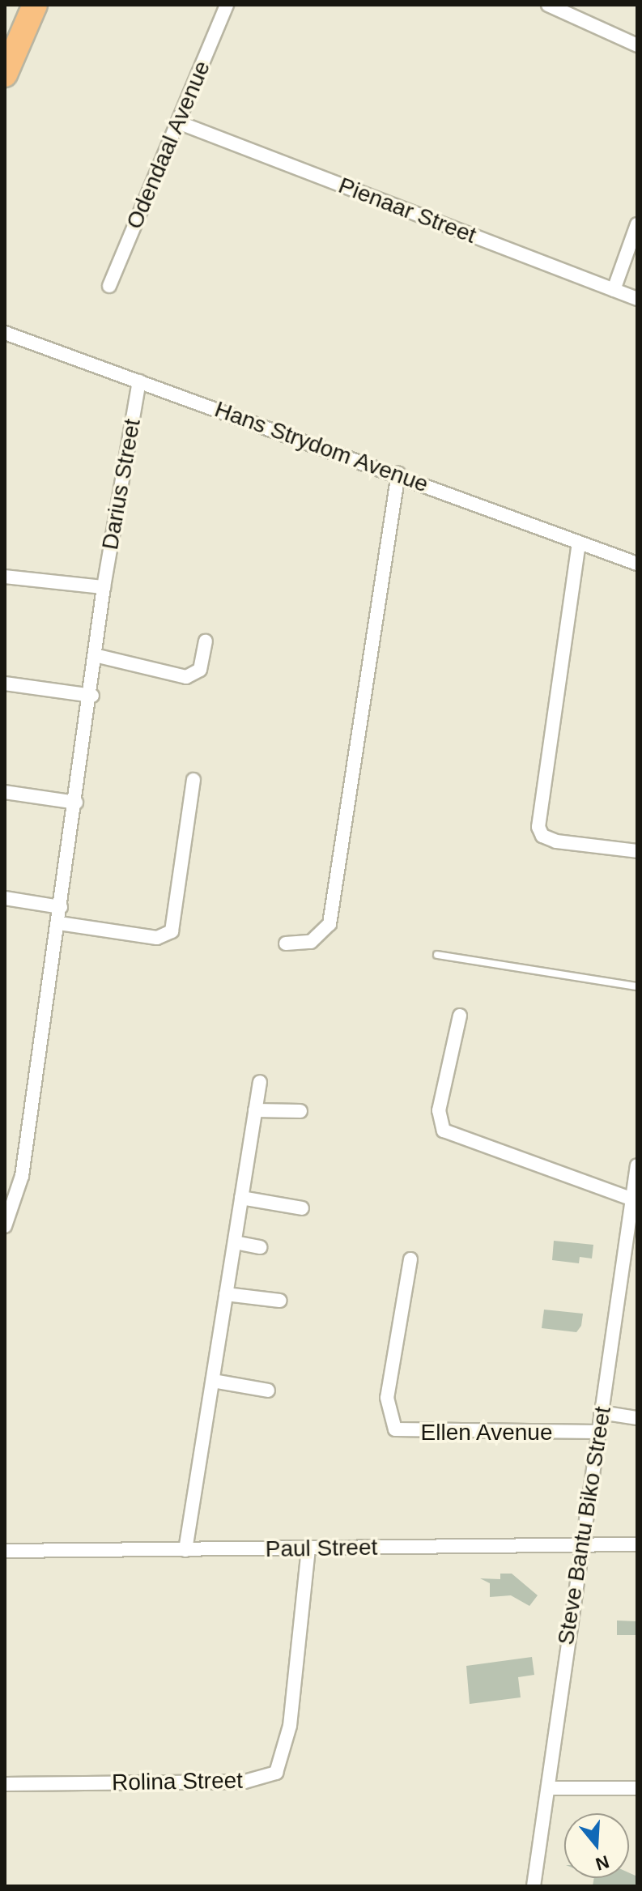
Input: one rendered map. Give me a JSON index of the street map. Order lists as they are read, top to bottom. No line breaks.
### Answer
{"streets":{"street":["Odendaal Avenue","Pienaar Street","Hans Strydom Avenue","Darius Street","Ellen Avenue","Steve Bantu Biko Street","Paul Street","Rolina Street"]},"crossings":[["Odendaal Avenue","Pienaar Street"],["Hans Strydom Avenue","Darius Street"],["Ellen Avenue","Steve Bantu Biko Street"],["Steve Bantu Biko Street","Paul Street"],["Paul Street","Rolina Street"]],"north":"bottom"}
